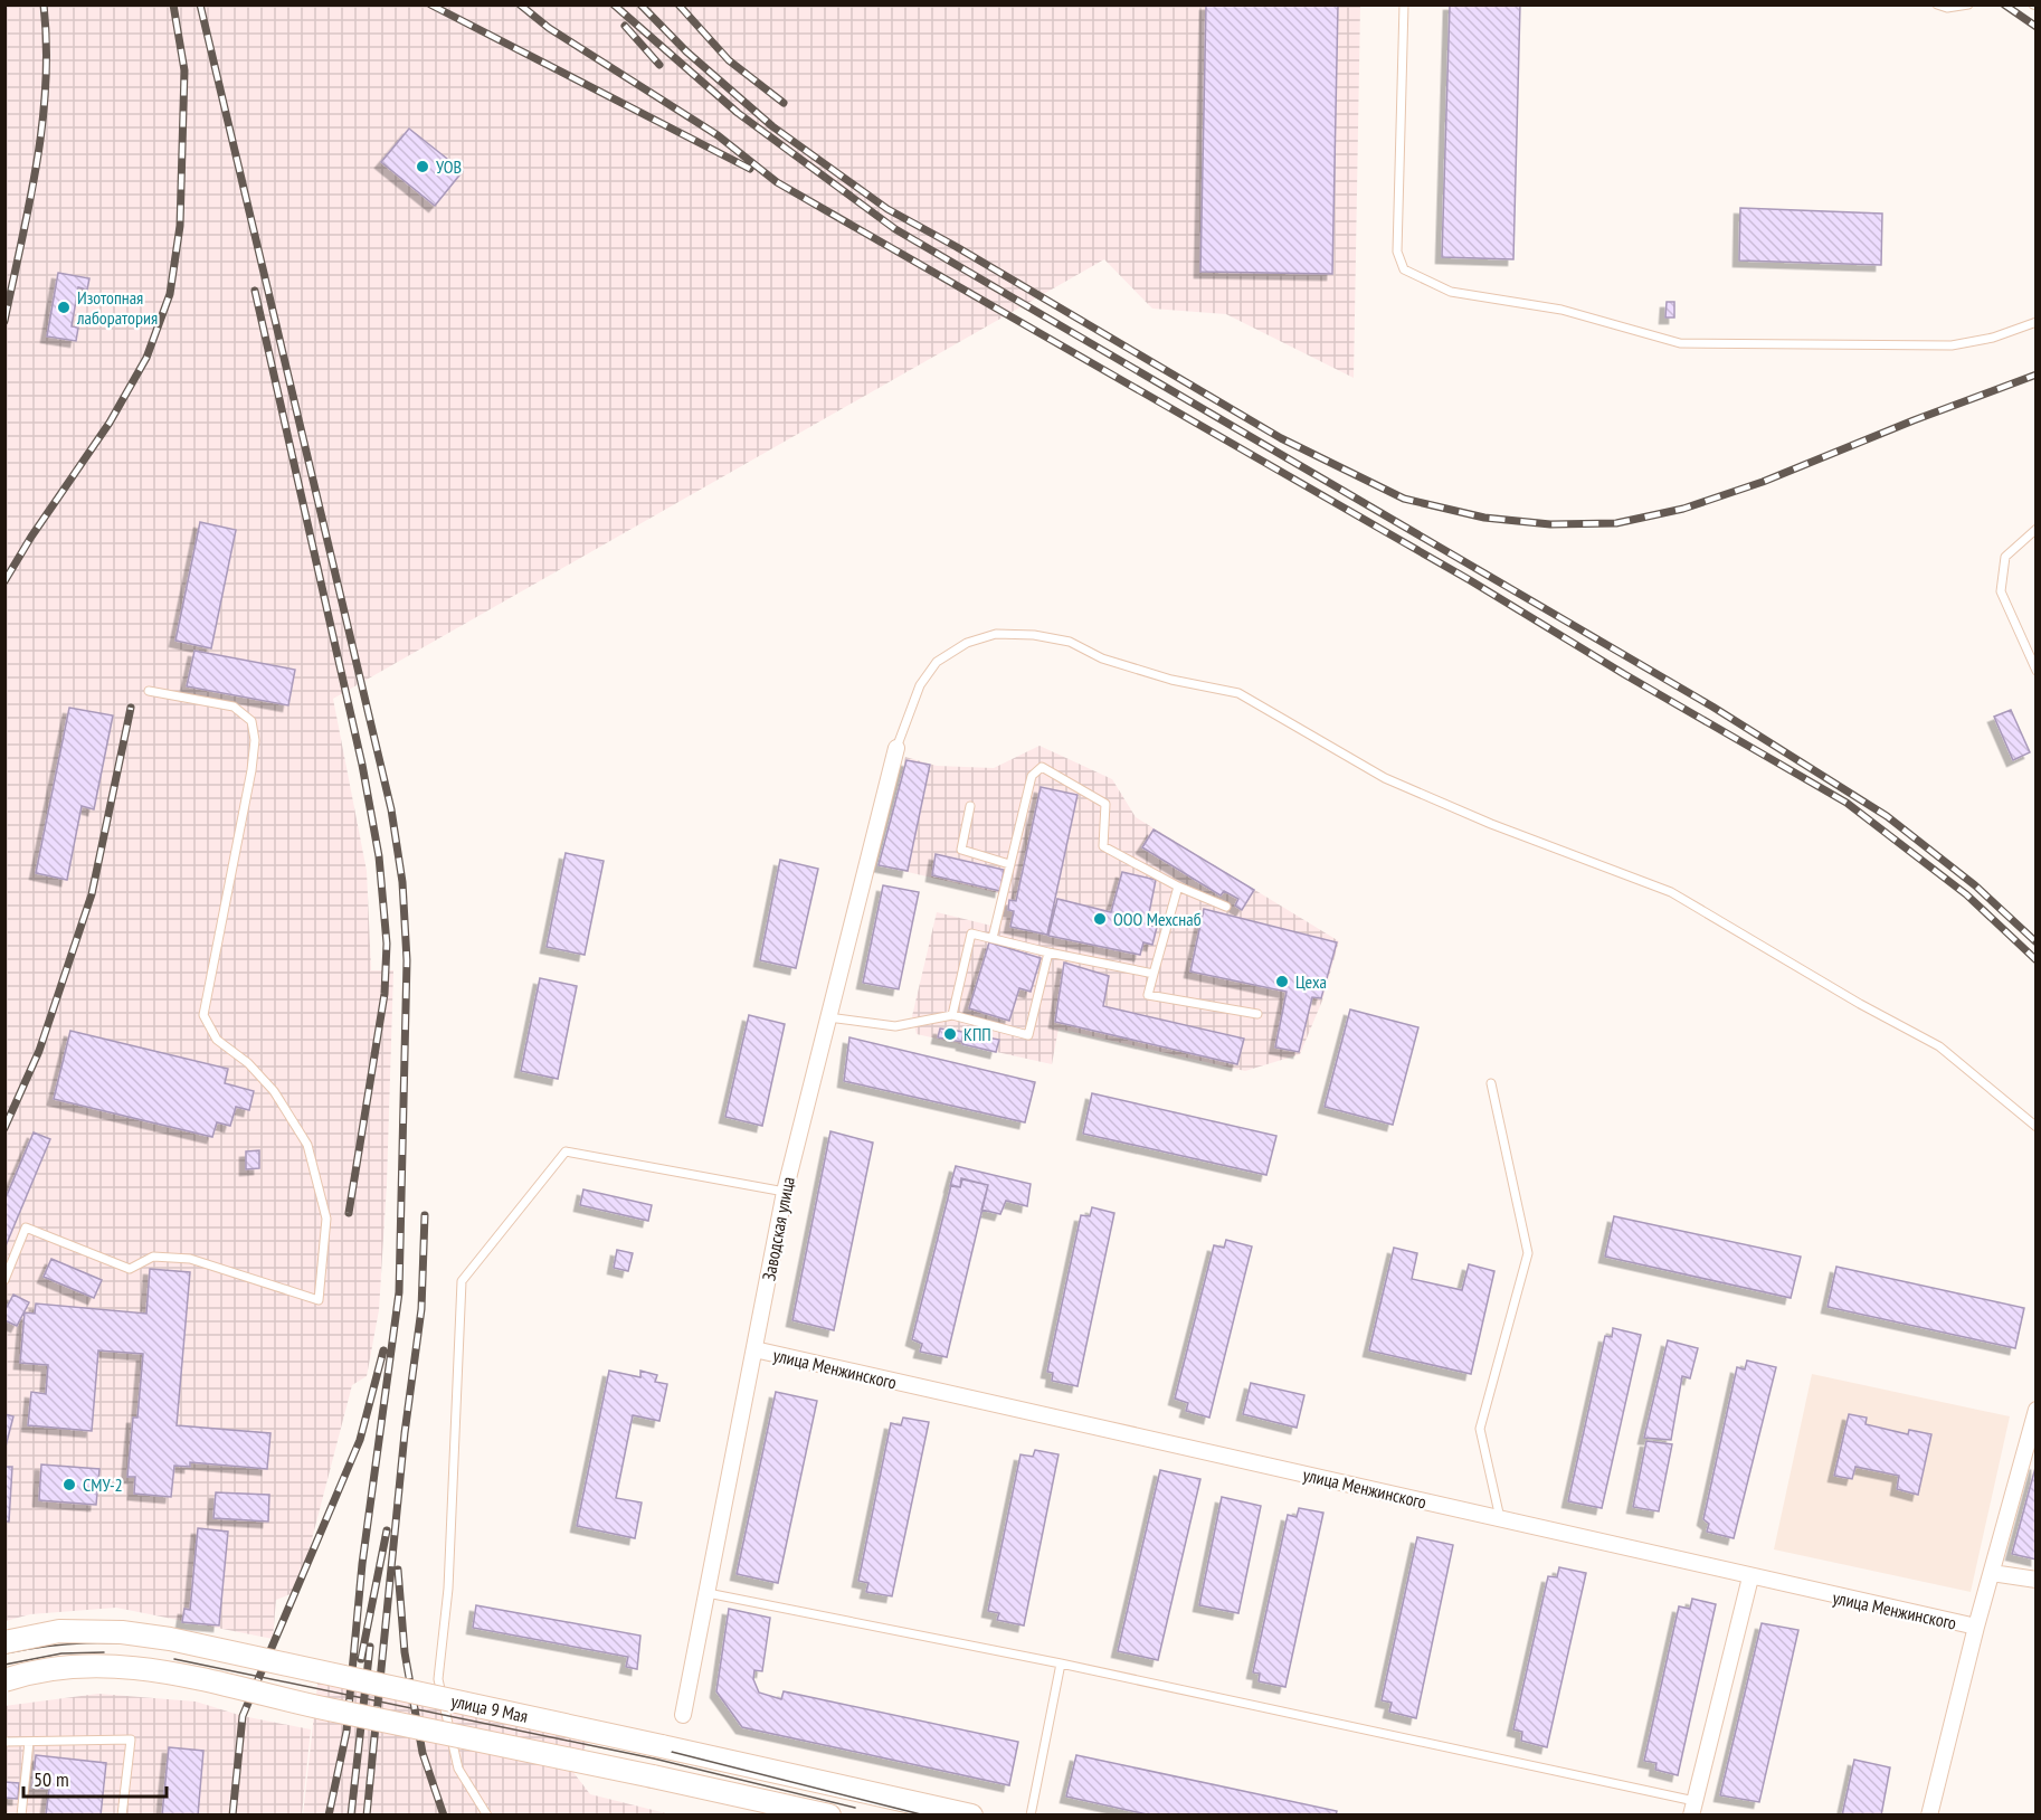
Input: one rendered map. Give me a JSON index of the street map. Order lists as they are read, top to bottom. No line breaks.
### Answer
{"streets":{"main road":["улица 9 Мая"],"street":["Заводская улица","улица Менжинского"]},"crossings":[["Заводская улица","улица Менжинского"]],"places":["УОВ","Изотопная лаборатория","ООО Мехснаб","Цеха","КПП","СМУ-2"],"scale_bar":"50 m"}
